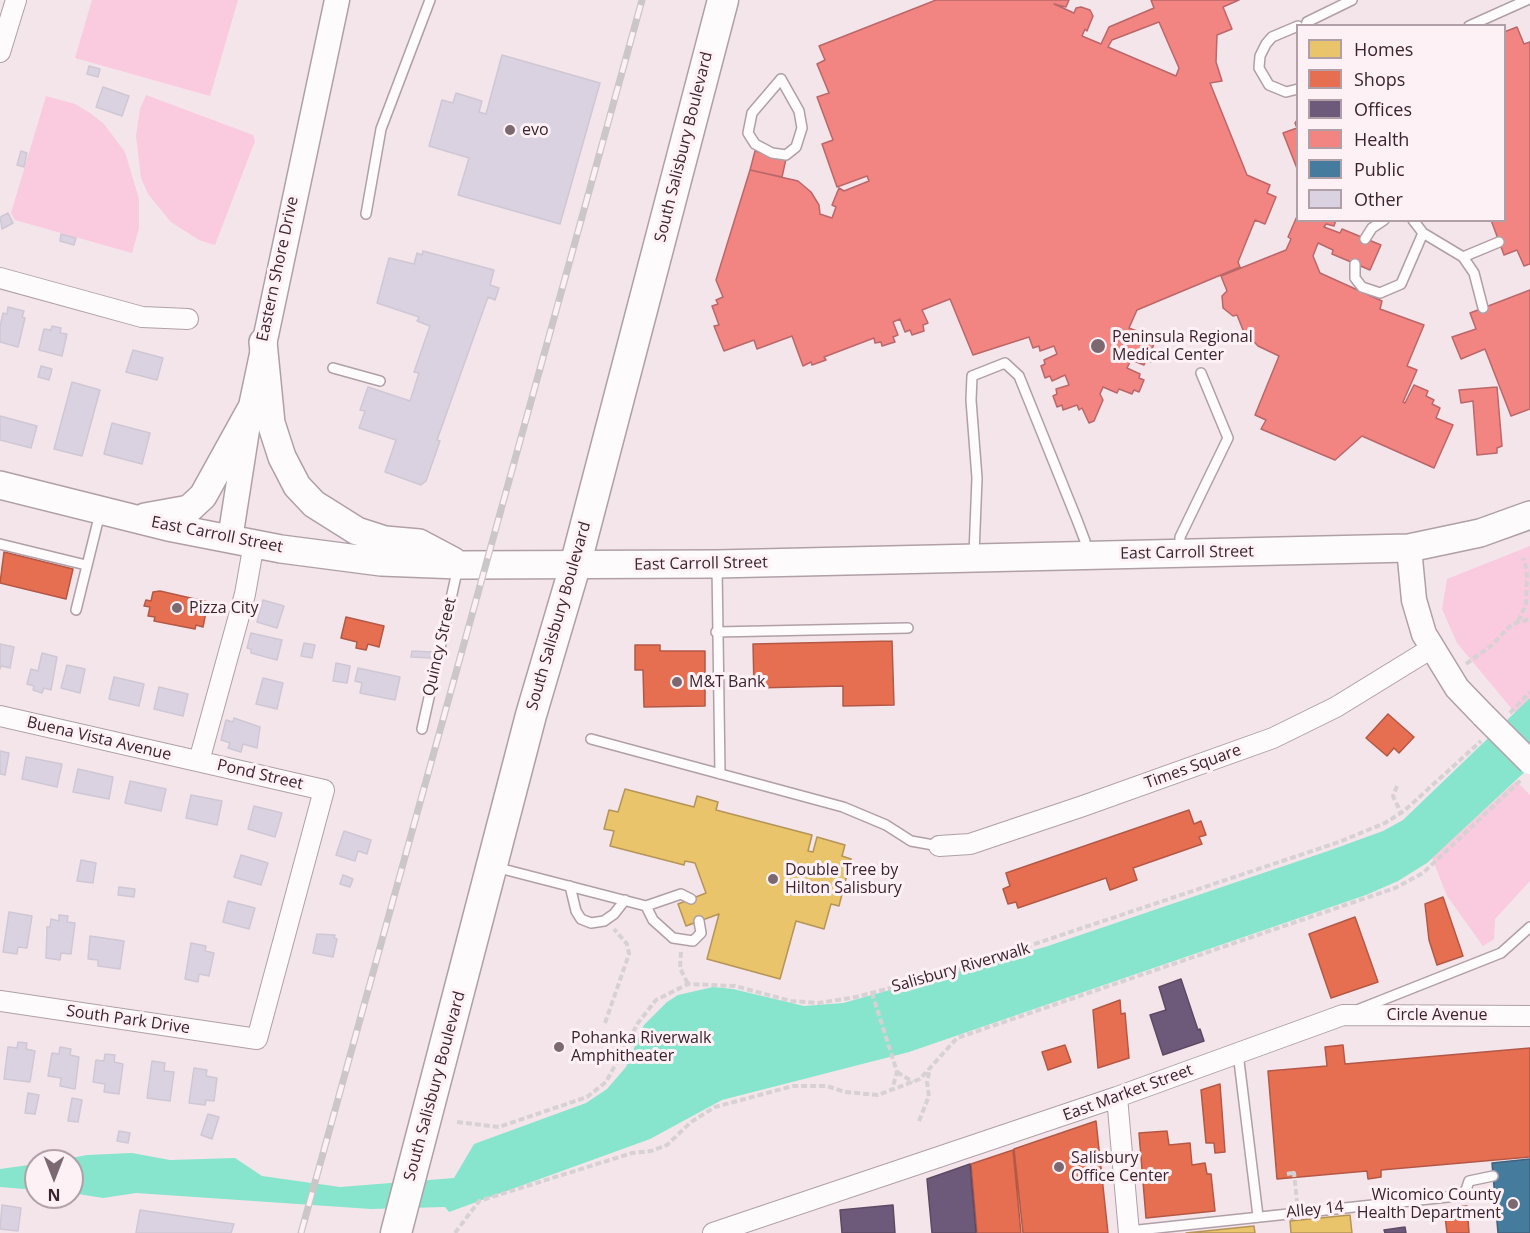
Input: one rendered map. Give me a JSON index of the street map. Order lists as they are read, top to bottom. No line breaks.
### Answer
{"streets":{"main road":["South Salisbury Boulevard","East Carroll Street"],"street":["Eastern Shore Drive","Buena Vista Avenue","Times Square","Pond Street","Circle Avenue","South Park Drive","East Market Street"],"lane":["Quincy Street","Alley 14"],"path":["Salisbury Riverwalk"]},"crossings":[["South Salisbury Boulevard","East Carroll Street"],["Eastern Shore Drive","East Carroll Street"],["Eastern Shore Drive","Pond Street"],["East Carroll Street","Quincy Street"],["East Carroll Street","Pond Street"],["Buena Vista Avenue","Pond Street"],["Pond Street","South Park Drive"],["Circle Avenue","East Market Street"]],"places":["evo","Peninsula Regional Medical Center","Pizza City","M&T Bank","Double Tree by Hilton Salisbury","Pohanka Riverwalk Amphitheater","Salisbury Office Center","Wicomico County Health Department"],"legend":["Homes","Shops","Offices","Health","Public","Other"],"north":"bottom"}
